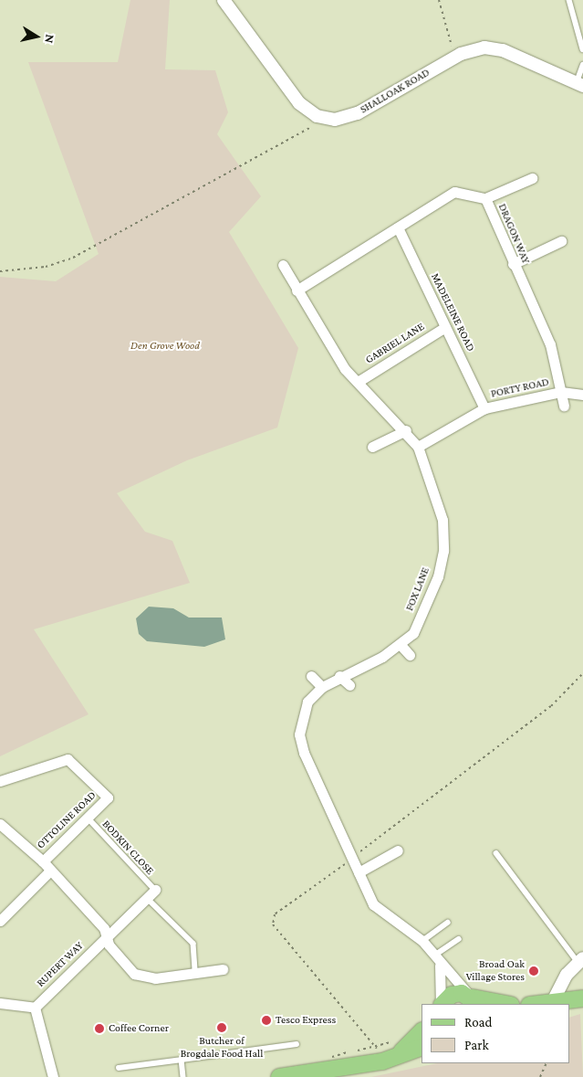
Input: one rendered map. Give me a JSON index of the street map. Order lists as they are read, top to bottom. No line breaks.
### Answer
{"streets":{"street":["SHALLOAK ROAD","DRAGON WAY","MADELEINE ROAD","GABRIEL LANE","PORTY ROAD","FOX LANE","OTTOLINE ROAD","RUPERT WAY"],"lane":["BODKIN CLOSE"]},"crossings":[["DRAGON WAY","MADELEINE ROAD"],["DRAGON WAY","PORTY ROAD"],["DRAGON WAY","FOX LANE"],["MADELEINE ROAD","GABRIEL LANE"],["MADELEINE ROAD","PORTY ROAD"],["GABRIEL LANE","FOX LANE"],["PORTY ROAD","FOX LANE"],["OTTOLINE ROAD","BODKIN CLOSE"],["BODKIN CLOSE","RUPERT WAY"]],"parks":["Den Grove Wood"],"places":["Broad Oak Village Stores","Tesco Express","Butcher of Brogdale Food Hall","Coffee Corner"],"legend":["Road","Park"],"north":"right"}
